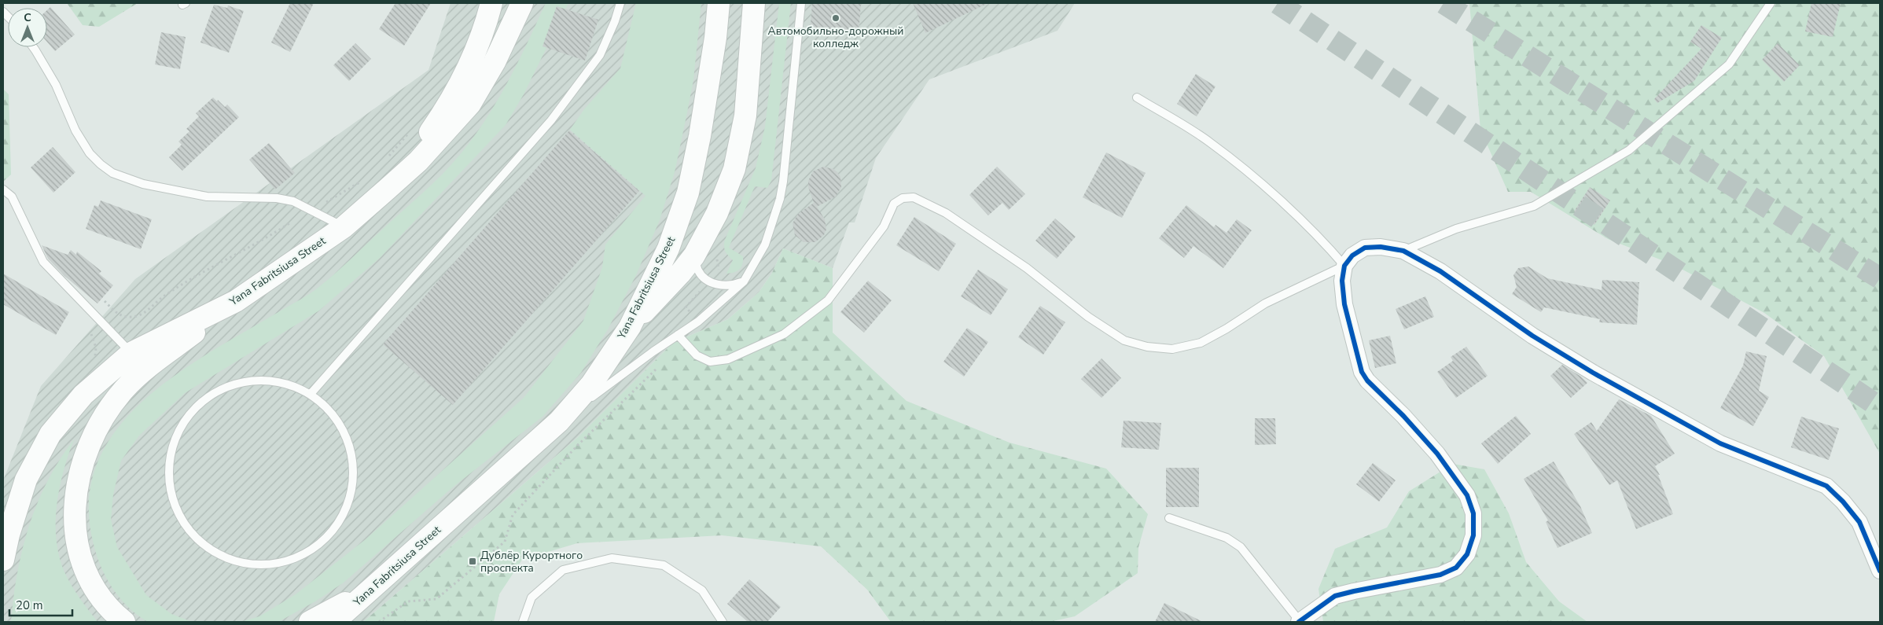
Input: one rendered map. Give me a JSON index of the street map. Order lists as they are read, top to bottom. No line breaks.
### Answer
{"streets":{"main road":["Yana Fabritsiusa Street"]},"places":{"other":["Автомобильно-дорожный колледж"],"transit":["Дублёр Курортного проспекта"]},"scale_bar":"20 m","north":"top"}
